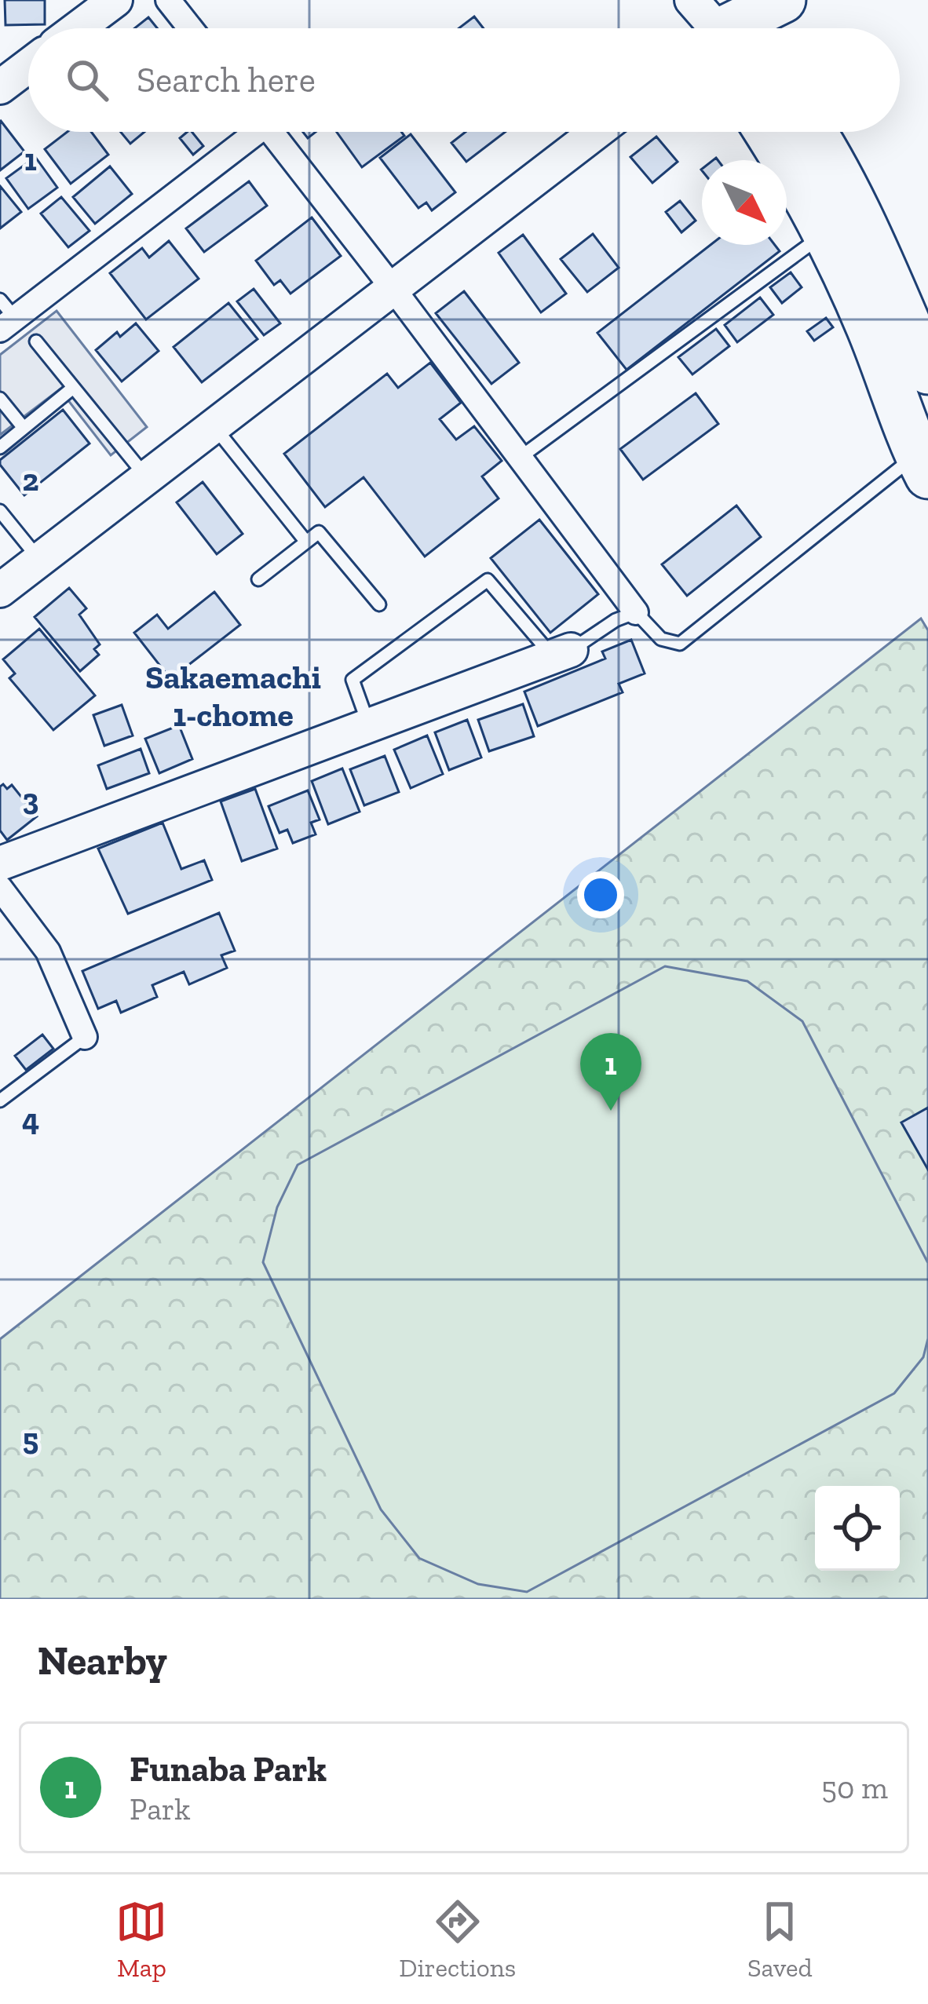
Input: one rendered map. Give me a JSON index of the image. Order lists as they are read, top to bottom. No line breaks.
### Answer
{"districts":["Sakaemachi 1-chome"],"north":"bottom right","page":{"search":"Search here","pins":"1","heading":"Nearby","list":[{"mark":"1","name":"Funaba Park","note":"Park","value":"50 m"}],"nav":["Map","Directions","Saved"]},"grid":{"rows":["1","2","3","4","5"]}}
